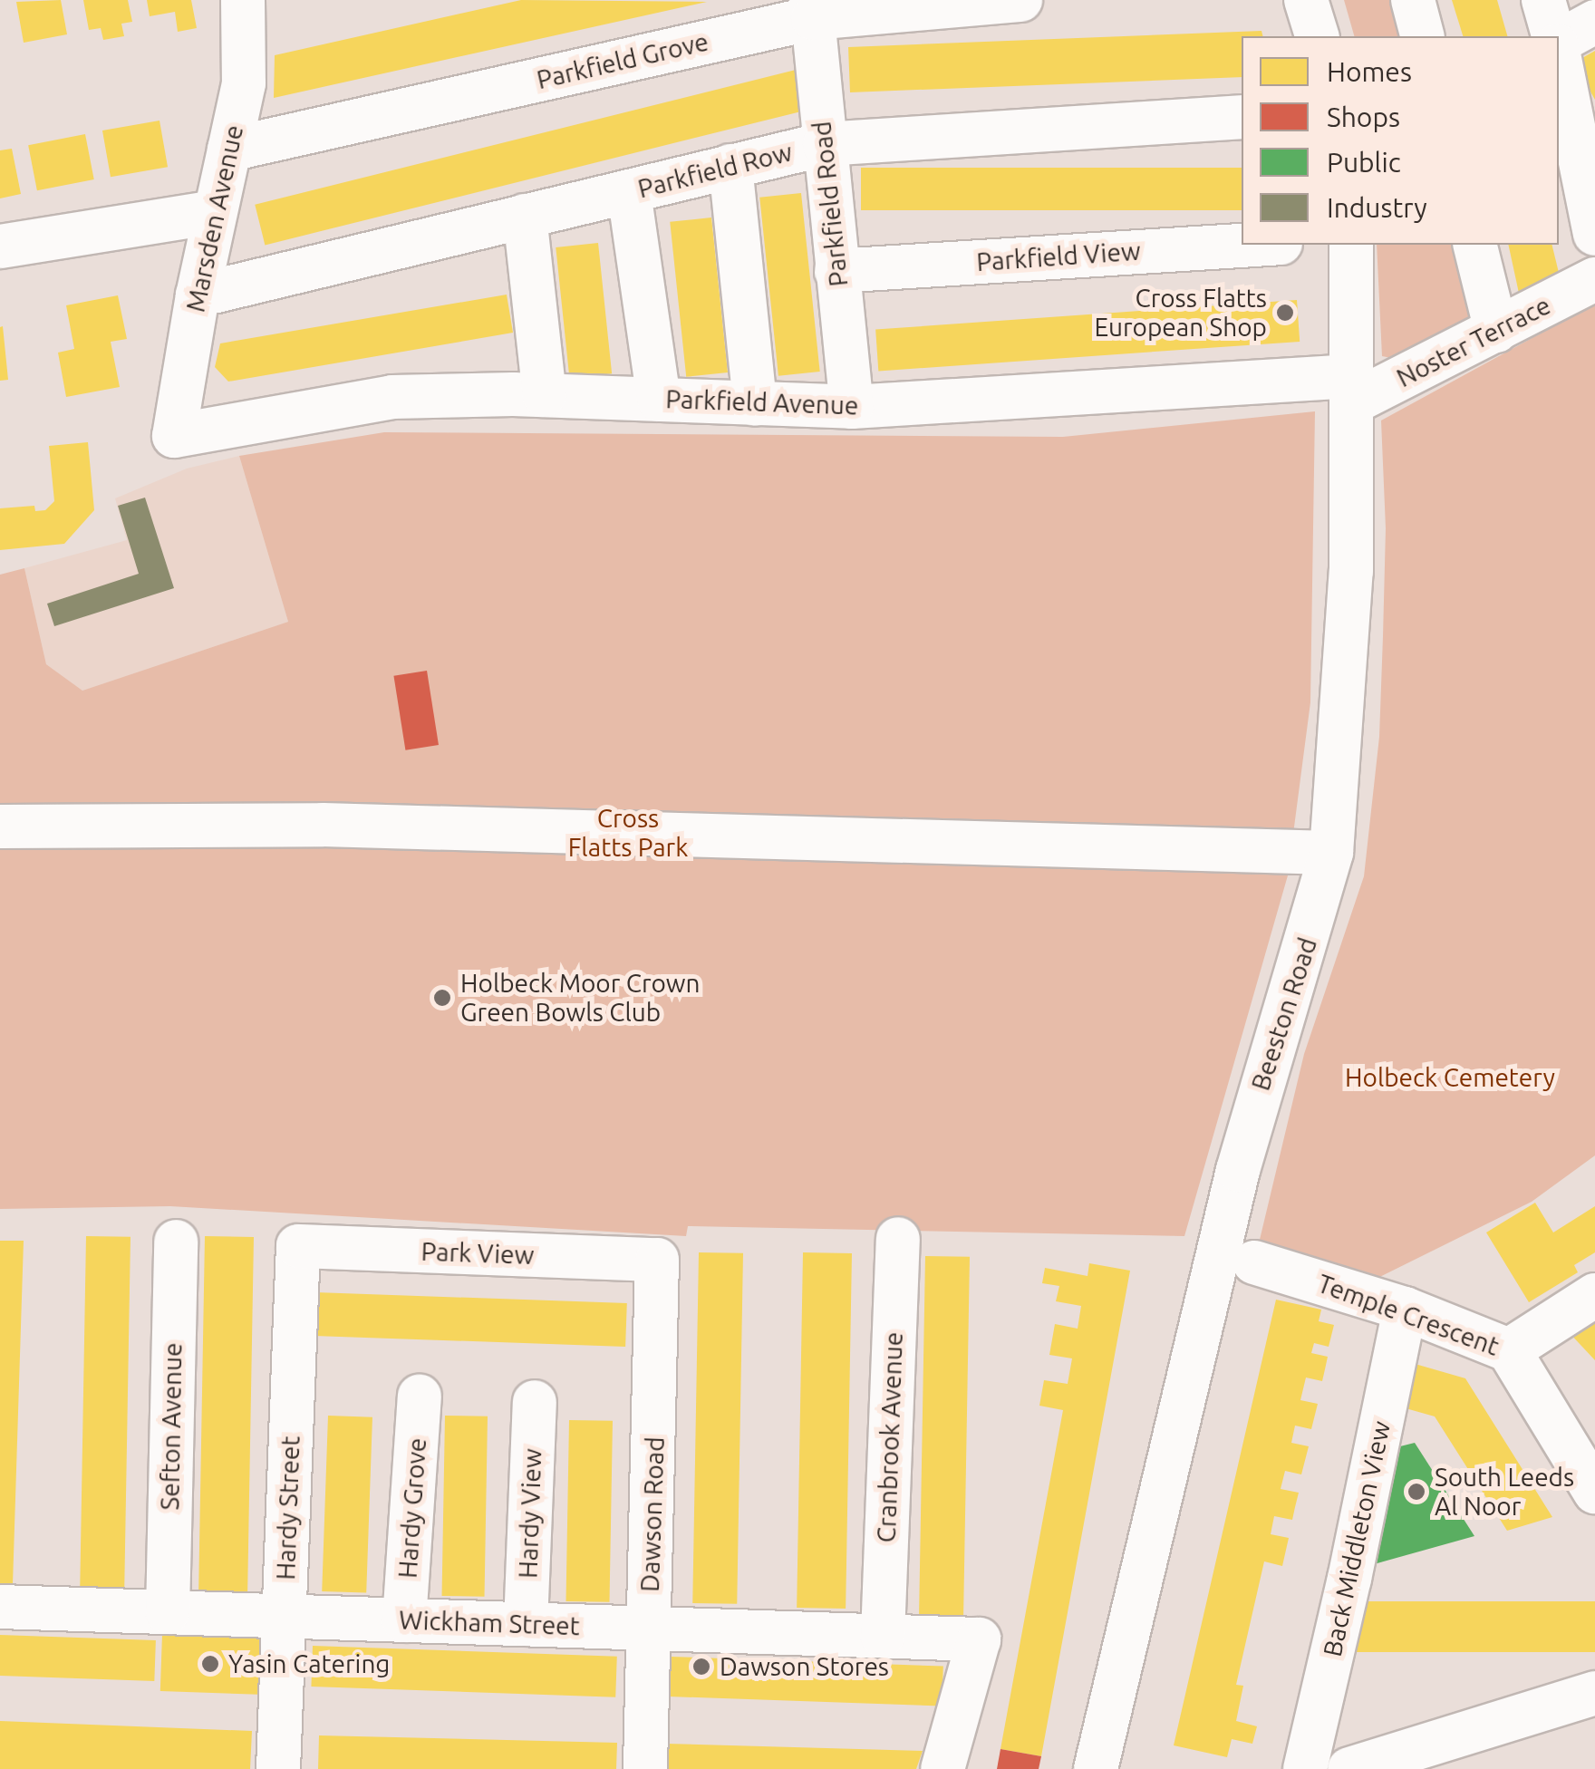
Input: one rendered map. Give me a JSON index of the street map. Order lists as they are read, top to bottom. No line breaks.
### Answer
{"streets":{"street":["Parkfield Grove","Parkfield Row","Parkfield Road","Marsden Avenue","Parkfield View","Noster Terrace","Parkfield Avenue","Beeston Road","Park View","Temple Crescent","Sefton Avenue","Cranbrook Avenue","Hardy Street","Hardy Grove","Hardy View","Dawson Road","Back Middleton View","Wickham Street"]},"crossings":[["Parkfield Grove","Parkfield Road"],["Parkfield Grove","Marsden Avenue"],["Parkfield Row","Parkfield Road"],["Parkfield Row","Marsden Avenue"],["Parkfield Road","Parkfield View"],["Parkfield Road","Parkfield Avenue"],["Marsden Avenue","Parkfield Avenue"],["Noster Terrace","Parkfield Avenue"],["Noster Terrace","Beeston Road"],["Parkfield Avenue","Beeston Road"],["Park View","Hardy Street"],["Park View","Dawson Road"],["Temple Crescent","Back Middleton View"],["Sefton Avenue","Wickham Street"],["Cranbrook Avenue","Wickham Street"],["Hardy Street","Wickham Street"],["Hardy Grove","Wickham Street"],["Hardy View","Wickham Street"],["Dawson Road","Wickham Street"]],"parks":["Cross Flatts Park","Holbeck Cemetery"],"places":["Cross Flatts European Shop","Holbeck Moor Crown Green Bowls Club","South Leeds Al Noor","Yasin Catering","Dawson Stores"],"legend":["Homes","Shops","Public","Industry"]}
